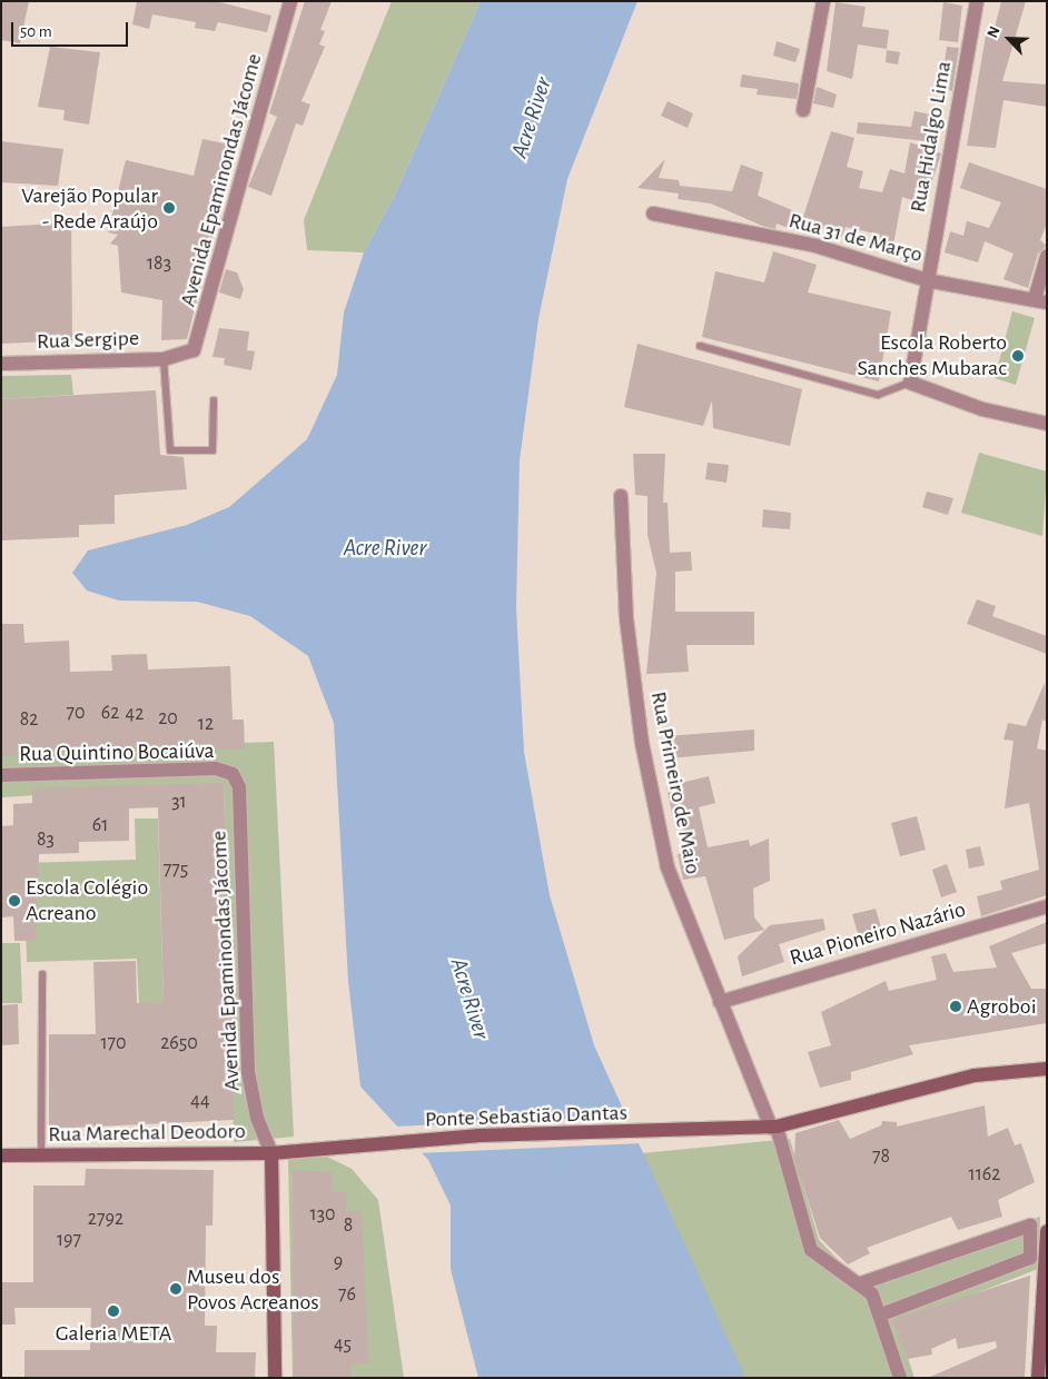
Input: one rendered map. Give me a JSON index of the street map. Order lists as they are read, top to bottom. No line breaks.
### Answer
{"streets":{"main road":["Avenida Epaminondas Jácome","Ponte Sebastião Dantas","Rua Marechal Deodoro"],"street":["Rua Hidalgo Lima","Rua 31 de Março","Rua Sergipe","Rua Quintino Bocaiúva","Rua Primeiro de Maio","Rua Pioneiro Nazário"]},"crossings":[["Rua Hidalgo Lima","Rua 31 de Março"],["Avenida Epaminondas Jácome","Rua Sergipe"],["Avenida Epaminondas Jácome","Rua Quintino Bocaiúva"],["Avenida Epaminondas Jácome","Rua Marechal Deodoro"],["Rua Primeiro de Maio","Rua Pioneiro Nazário"],["Rua Primeiro de Maio","Ponte Sebastião Dantas"],["Ponte Sebastião Dantas","Rua Marechal Deodoro"]],"water":["Acre River"],"places":["Varejão Popular - Rede Araújo","Escola Roberto Sanches Mubarac","Escola Colégio Acreano","Agroboi","Museu dos Povos Acreanos","Galeria META"],"house_numbers":["183","70","62","42","20","82","12","31","61","83","775","170","2650","44","78","1162","130","2792","8","197","9","76","45"],"scale_bar":"50 m","north":"top left"}
